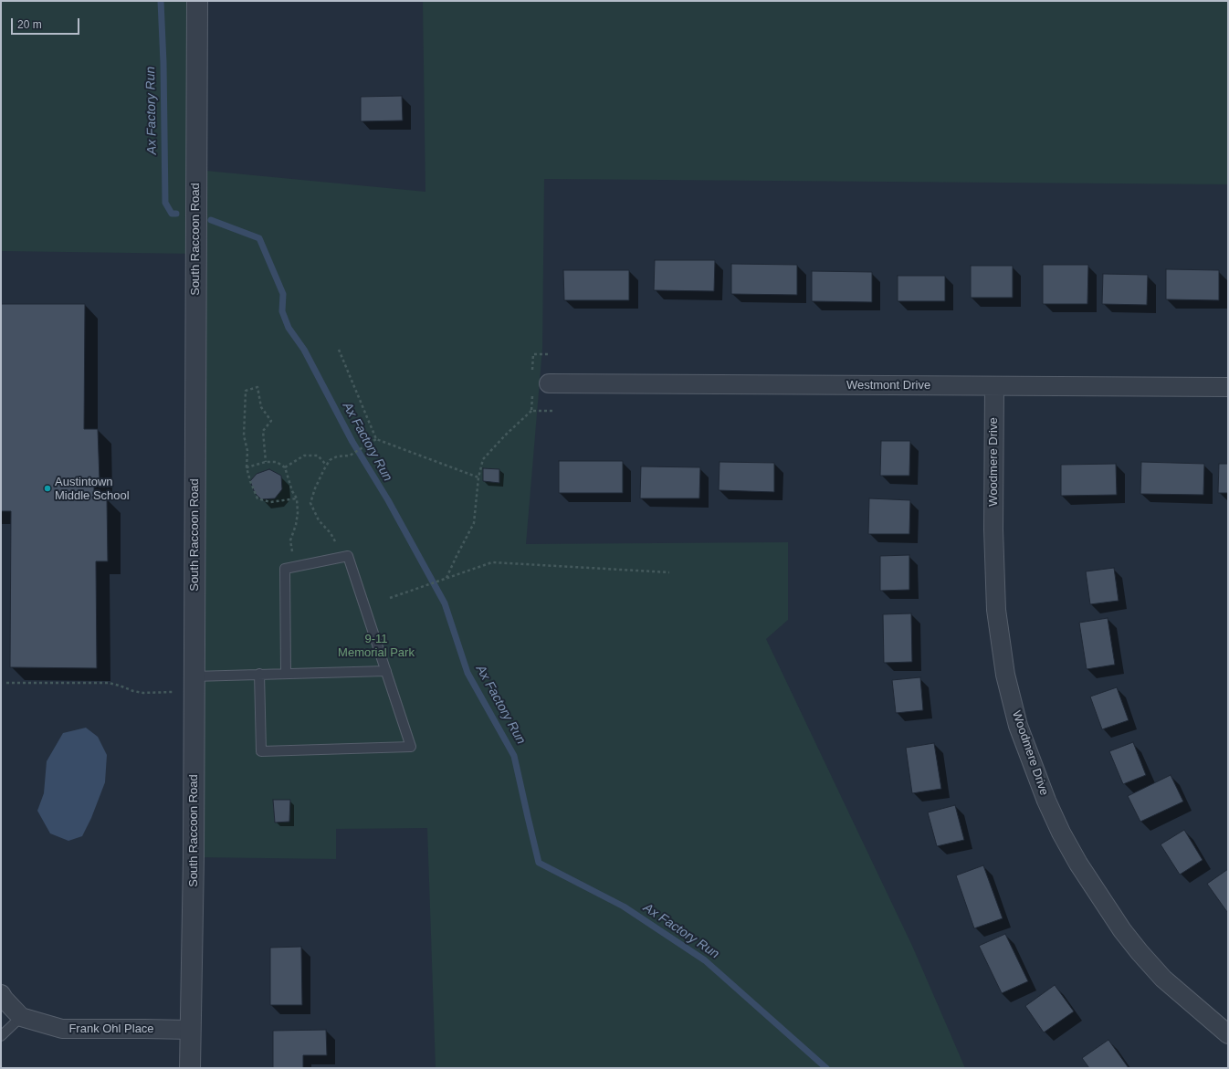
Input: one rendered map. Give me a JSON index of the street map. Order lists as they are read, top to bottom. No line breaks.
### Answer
{"streets":{"street":["South Raccoon Road","Westmont Drive","Woodmere Drive","Frank Ohl Place"]},"crossings":[["South Raccoon Road","Frank Ohl Place"],["Westmont Drive","Woodmere Drive"]],"water":["Ax Factory Run"],"parks":["9-11 Memorial Park"],"places":["Austintown Middle School"],"scale_bar":"20 m"}
